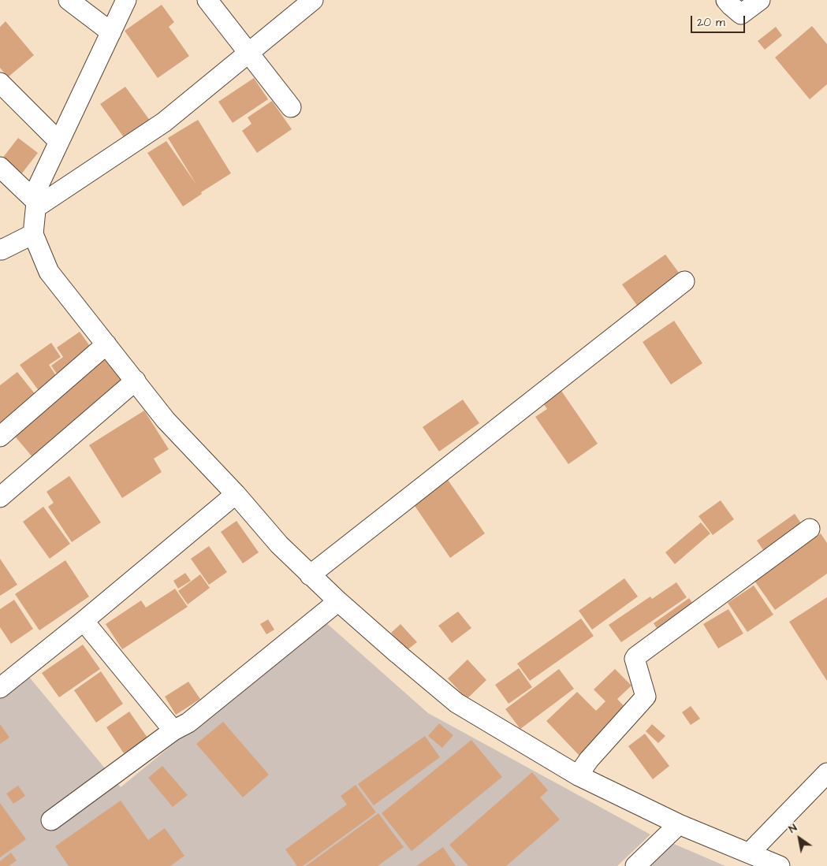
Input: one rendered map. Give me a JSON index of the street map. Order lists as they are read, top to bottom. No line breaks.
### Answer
{"scale_bar":"20 m","north":"top left"}
